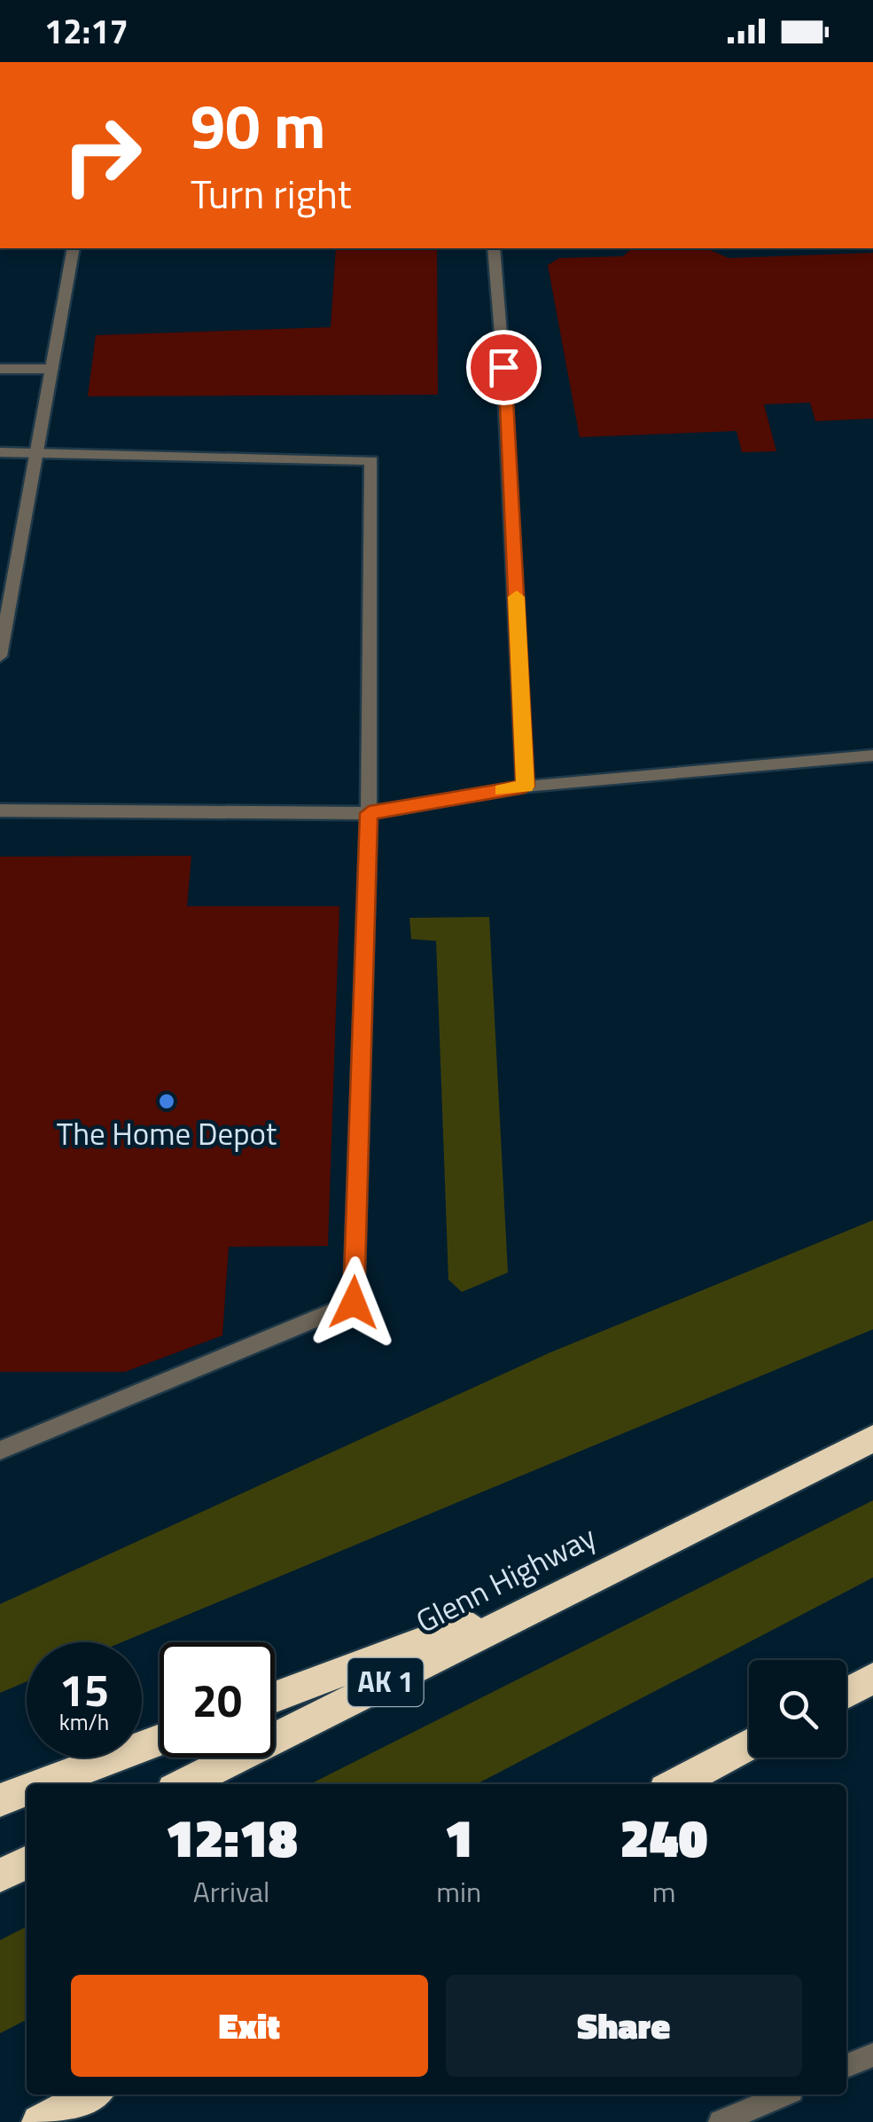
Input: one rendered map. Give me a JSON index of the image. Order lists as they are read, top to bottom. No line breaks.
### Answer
{"streets":{"highway":["Glenn Highway","AK 1"]},"places":["The Home Depot"],"page":{"status":"12:17","turn":["90 m","Turn right"],"speed":"15 km/h","limit":"20","eta":["12:18","Arrival","1","min","240","m"],"buttons":["Exit","Share"]}}
